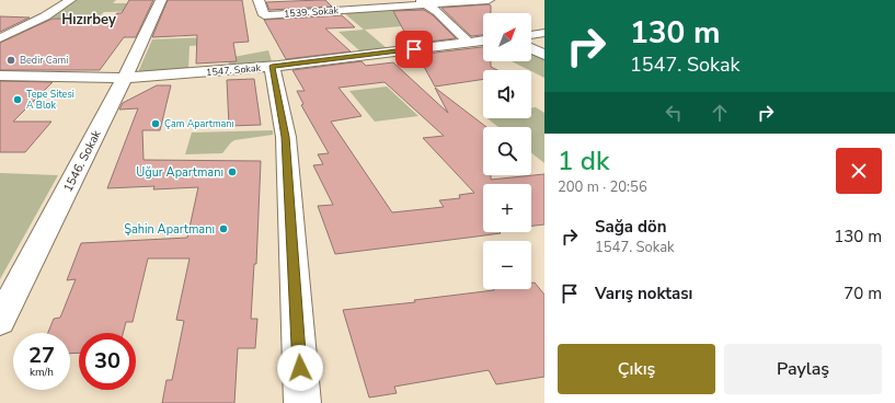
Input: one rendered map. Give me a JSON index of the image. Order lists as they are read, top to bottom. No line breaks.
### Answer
{"streets":{"street":["1539. Sokak","1547. Sokak","1546. Sokak"]},"crossings":[["1547. Sokak","1546. Sokak"]],"districts":["Hızırbey"],"places":["Bedir Cami","Tepe Sitesi A Blok","Çam Apartmanı","Uğur Apartmanı","Şahin Apartmanı"],"north":"top right","page":{"turn":["130 m","1547. Sokak"],"map_buttons":["+","−"],"heading":["1 dk","200 m · 20:56"],"list":[{"name":"Sağa dön","note":"1547. Sokak","value":"130 m"},{"name":"Varış noktası","value":"70 m"}],"speed":"27 km/h","limit":"30","buttons":["Çıkış","Paylaş"]}}
